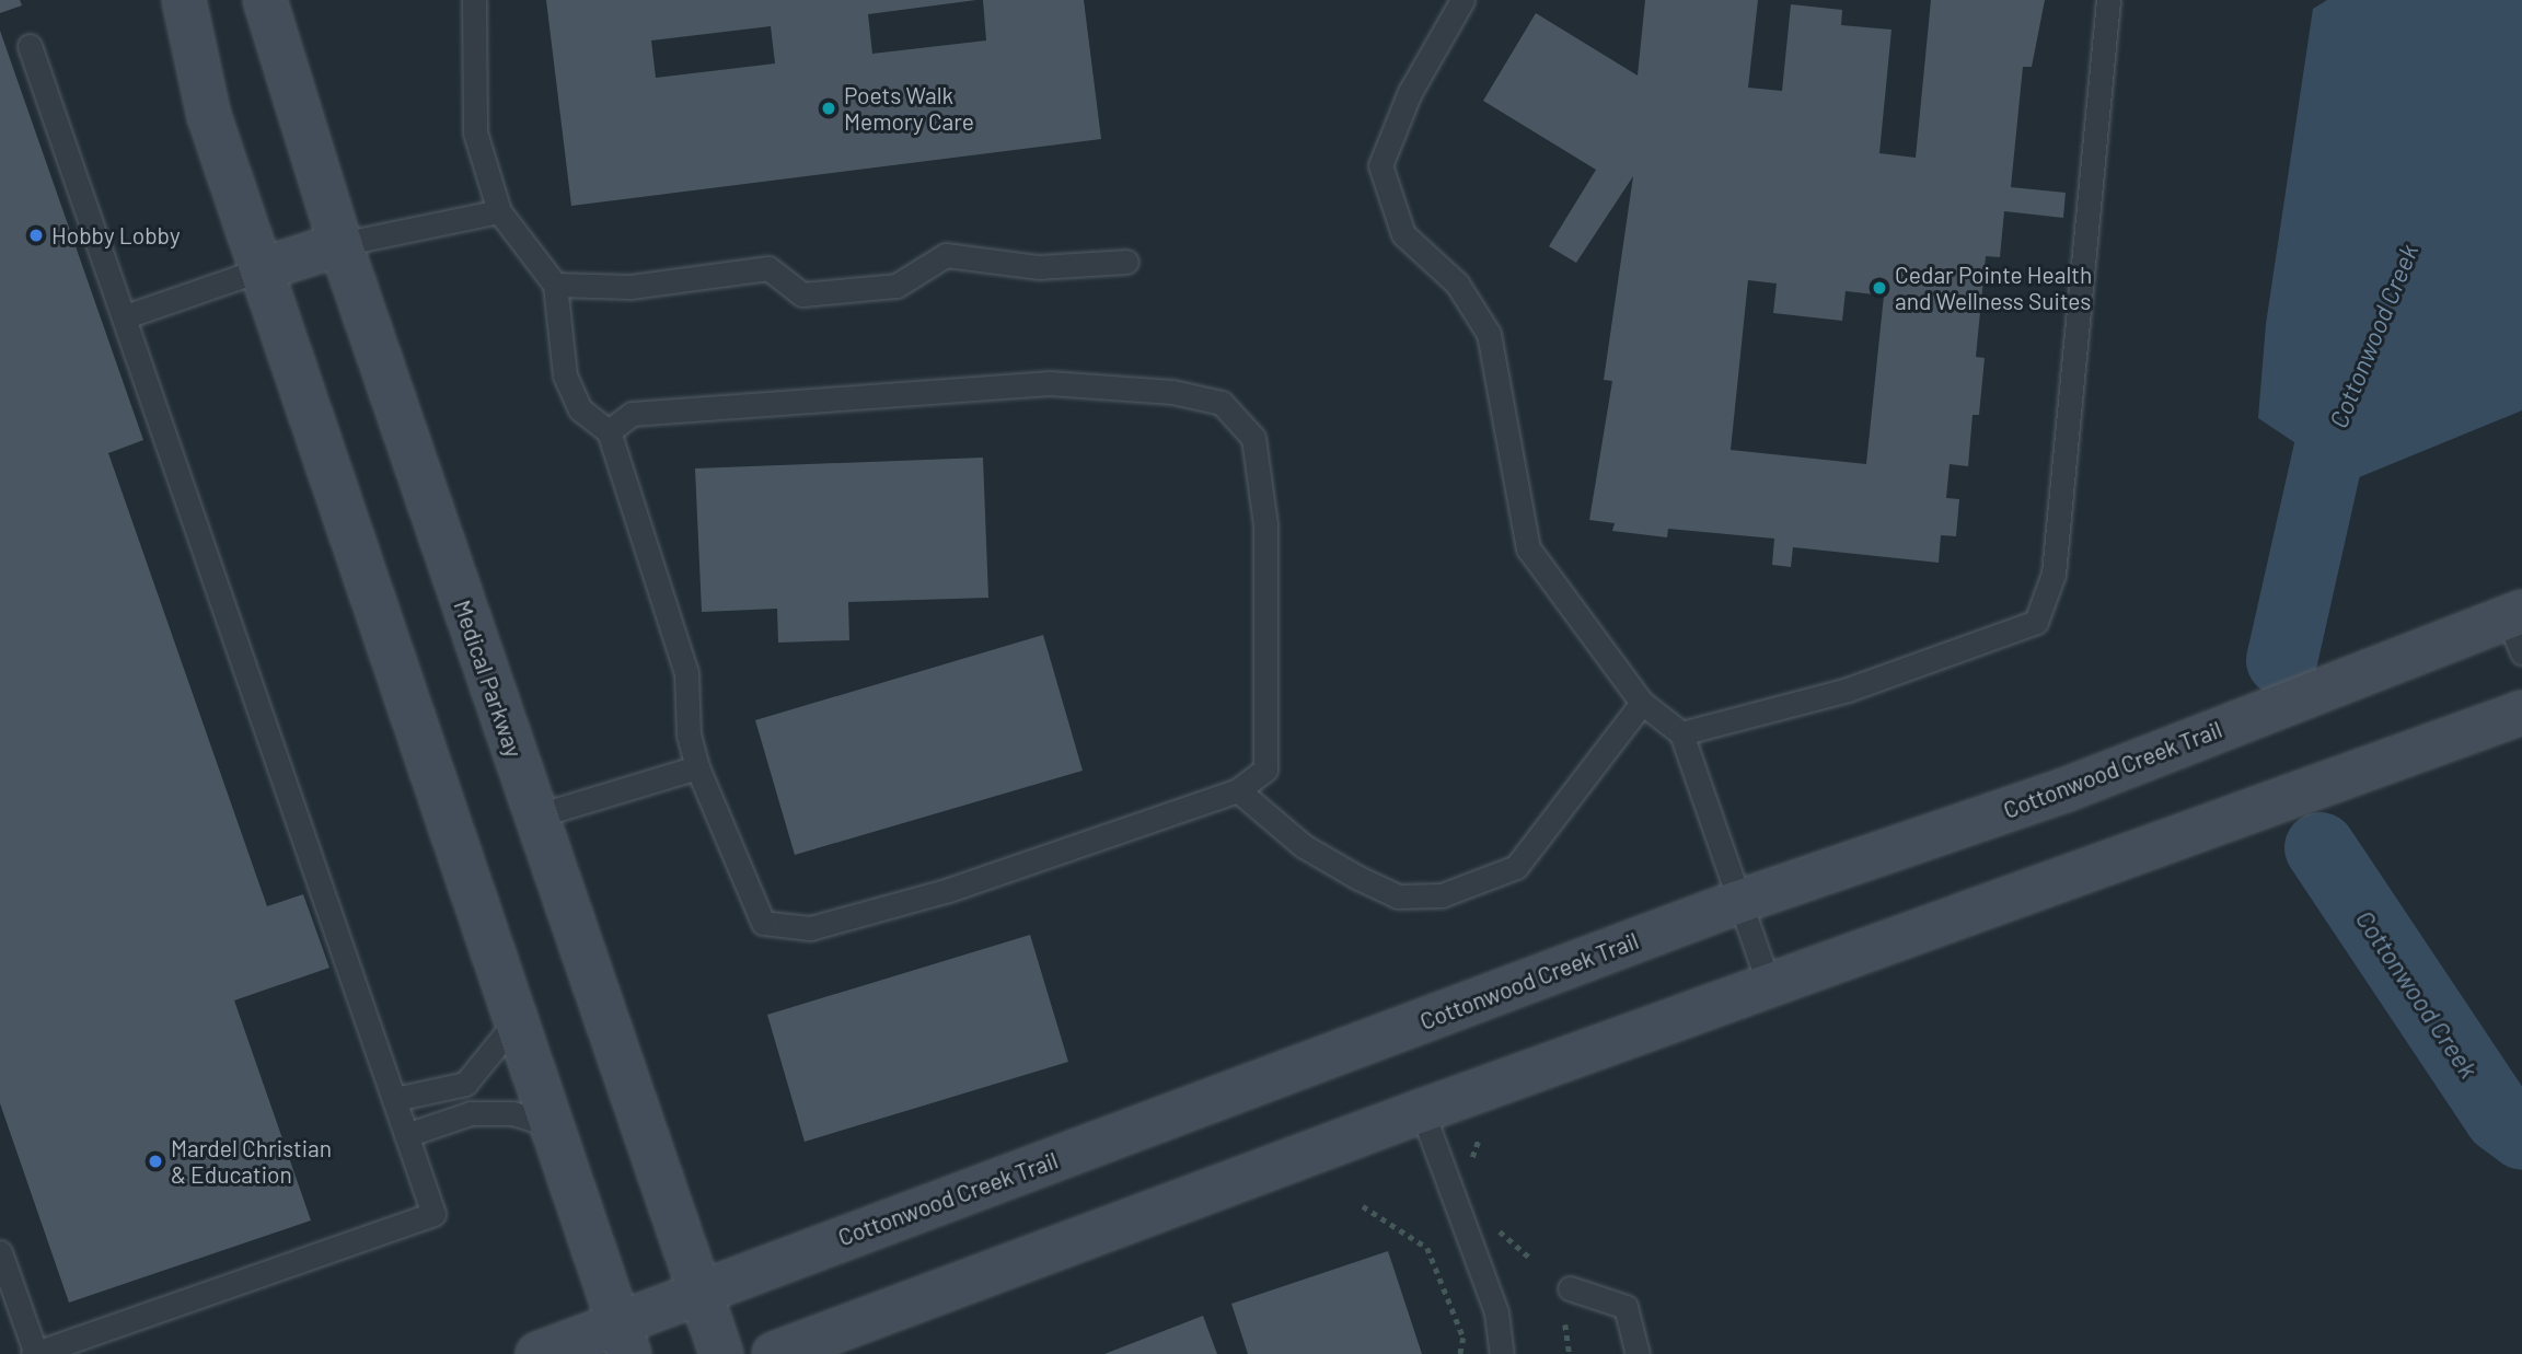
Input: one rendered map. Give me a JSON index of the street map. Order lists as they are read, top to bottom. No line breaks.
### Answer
{"streets":{"street":["Medical Parkway","Cottonwood Creek Trail"]},"crossings":[["Medical Parkway","Cottonwood Creek Trail"]],"water":["Cottonwood Creek"],"places":["Poets Walk Memory Care","Hobby Lobby","Cedar Pointe Health and Wellness Suites","Mardel Christian & Education"]}
